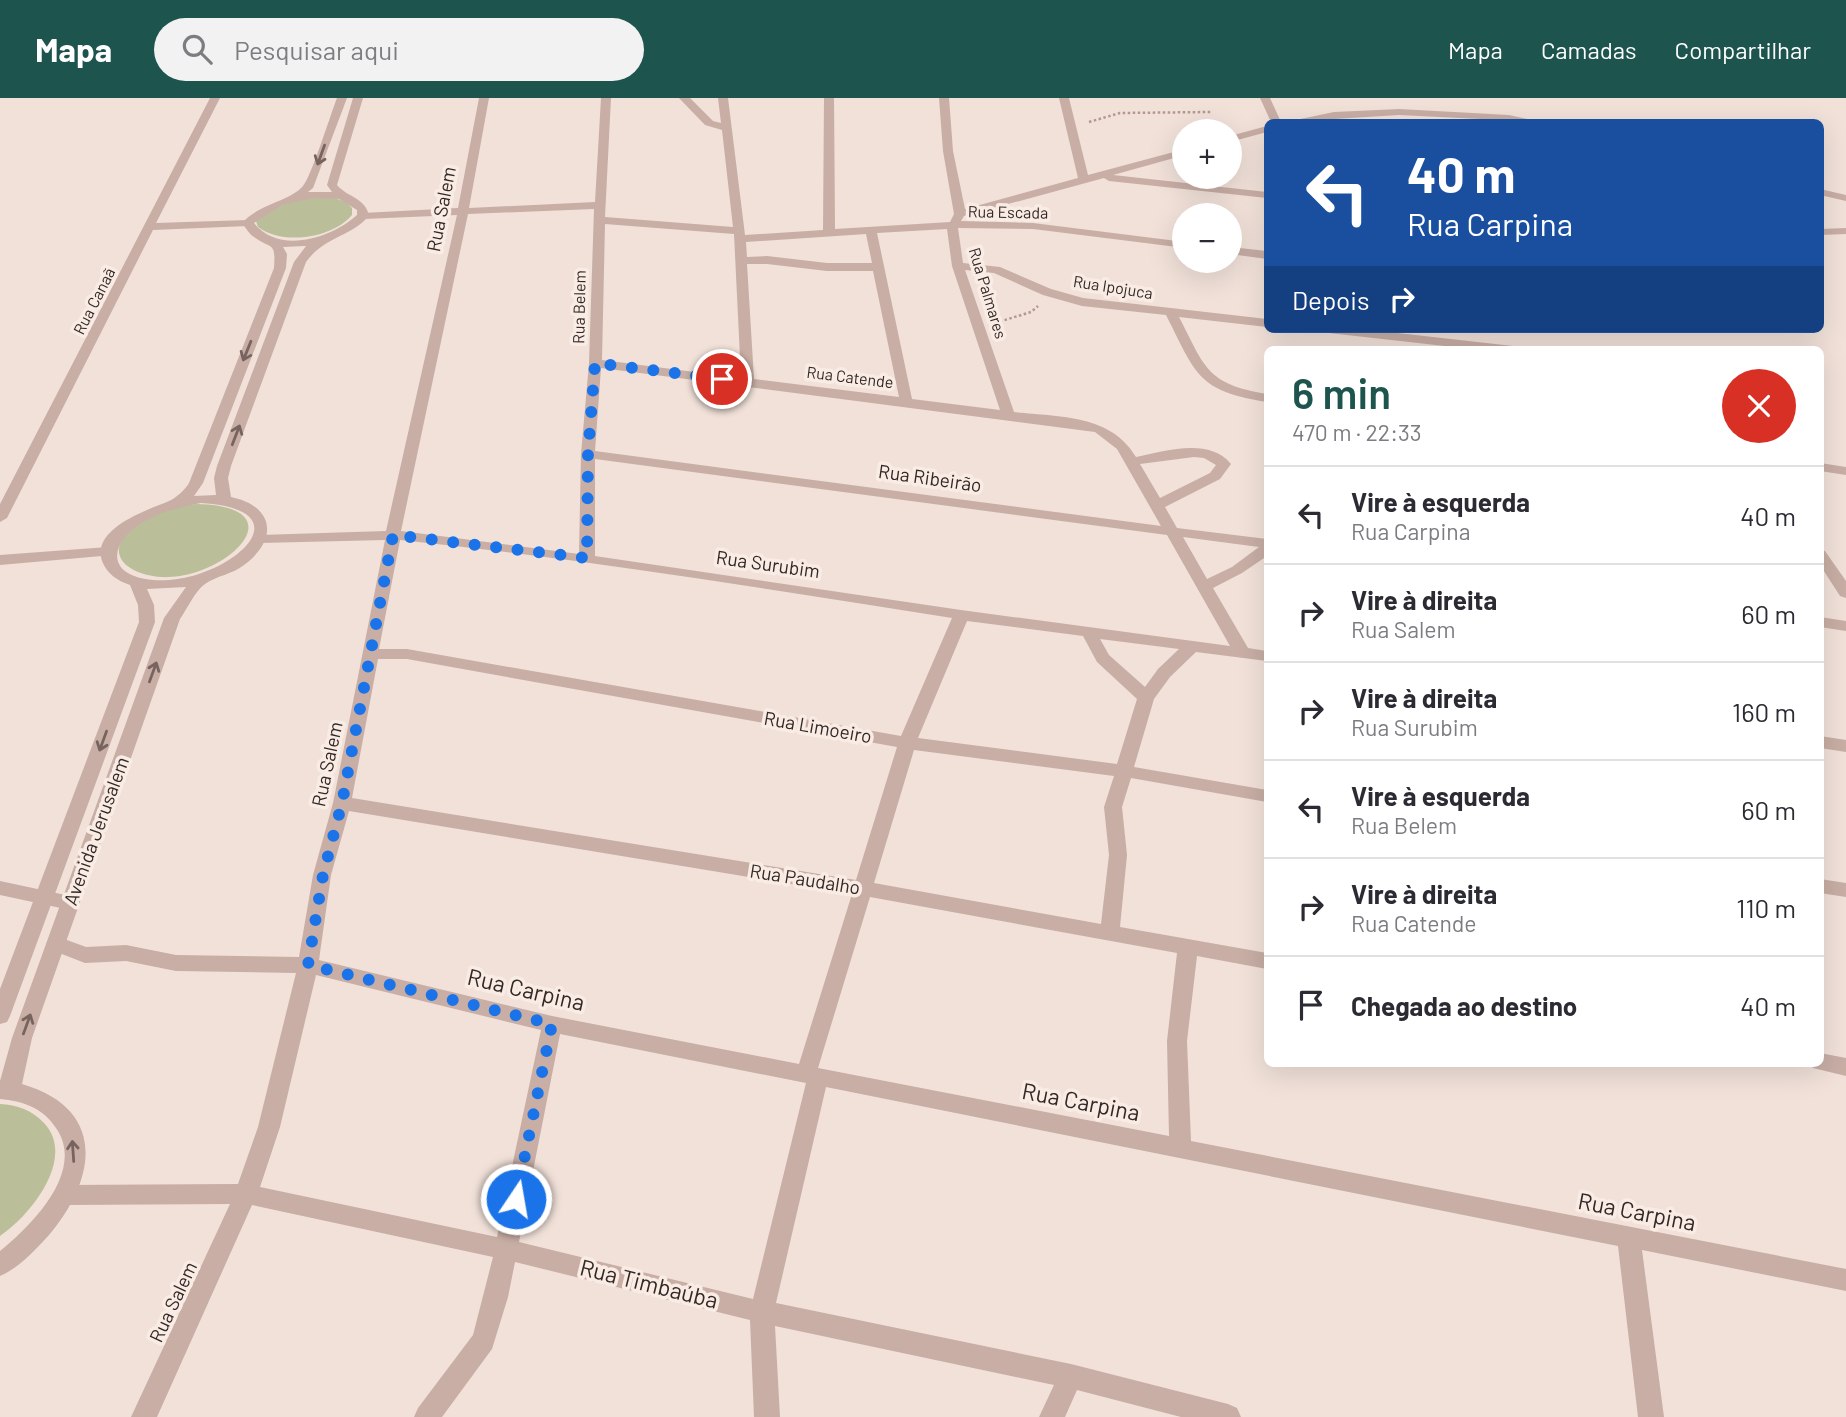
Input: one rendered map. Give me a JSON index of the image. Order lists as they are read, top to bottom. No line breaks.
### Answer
{"streets":{"street":["Rua Salem","Rua Escada","Rua Ipojuca","Rua Palmares","Rua Canaã","Rua Belem","Rua Catende","Rua Ribeirão","Rua Surubim","Rua Limoeiro","Avenida Jerusalem","Rua Paudalho","Rua Carpina","Rua Timbaúba"]},"crossings":[["Rua Salem","Rua Surubim"],["Rua Salem","Rua Limoeiro"],["Rua Salem","Rua Paudalho"],["Rua Salem","Rua Carpina"],["Rua Salem","Rua Timbaúba"],["Rua Escada","Rua Palmares"],["Rua Escada","Rua Belem"],["Rua Ipojuca","Rua Palmares"],["Rua Palmares","Rua Catende"],["Rua Belem","Rua Catende"],["Rua Belem","Rua Ribeirão"],["Rua Belem","Rua Surubim"],["Avenida Jerusalem","Rua Carpina"],["Avenida Jerusalem","Rua Timbaúba"]],"page":{"header":"Mapa","search":"Pesquisar aqui","nav":["Mapa","Camadas","Compartilhar"],"map_buttons":["+","−"],"turn":["40 m","Rua Carpina"],"then":"Depois","heading":["6 min","470 m · 22:33"],"list":[{"name":"Vire à esquerda","note":"Rua Carpina","value":"40 m"},{"name":"Vire à direita","note":"Rua Salem","value":"60 m"},{"name":"Vire à direita","note":"Rua Surubim","value":"160 m"},{"name":"Vire à esquerda","note":"Rua Belem","value":"60 m"},{"name":"Vire à direita","note":"Rua Catende","value":"110 m"},{"name":"Chegada ao destino","value":"40 m"}]}}
